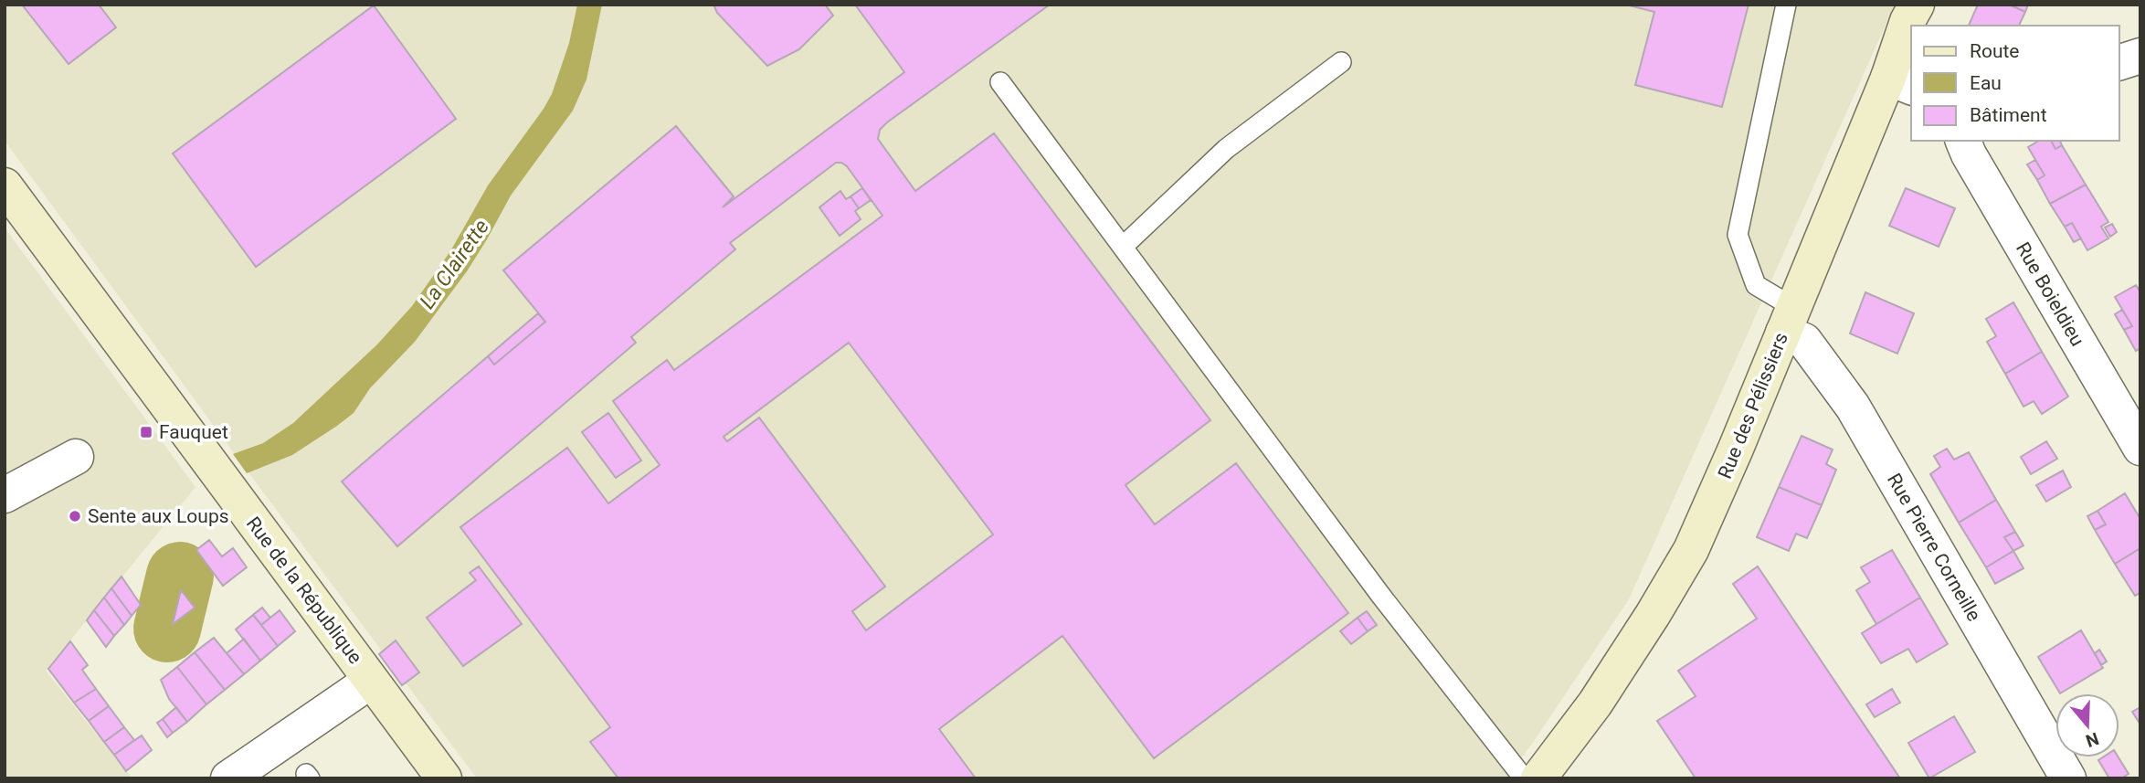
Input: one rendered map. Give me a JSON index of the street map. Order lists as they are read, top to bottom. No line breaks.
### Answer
{"streets":{"street":["Rue Boieldieu","Rue des Pélissiers","Rue Pierre Corneille","Rue de la République"]},"crossings":[["Rue des Pélissiers","Rue Pierre Corneille"]],"water":["La Clairette"],"places":{"transit":["Fauquet"],"other":["Sente aux Loups"]},"legend":["Route","Eau","Bâtiment"],"north":"bottom"}
